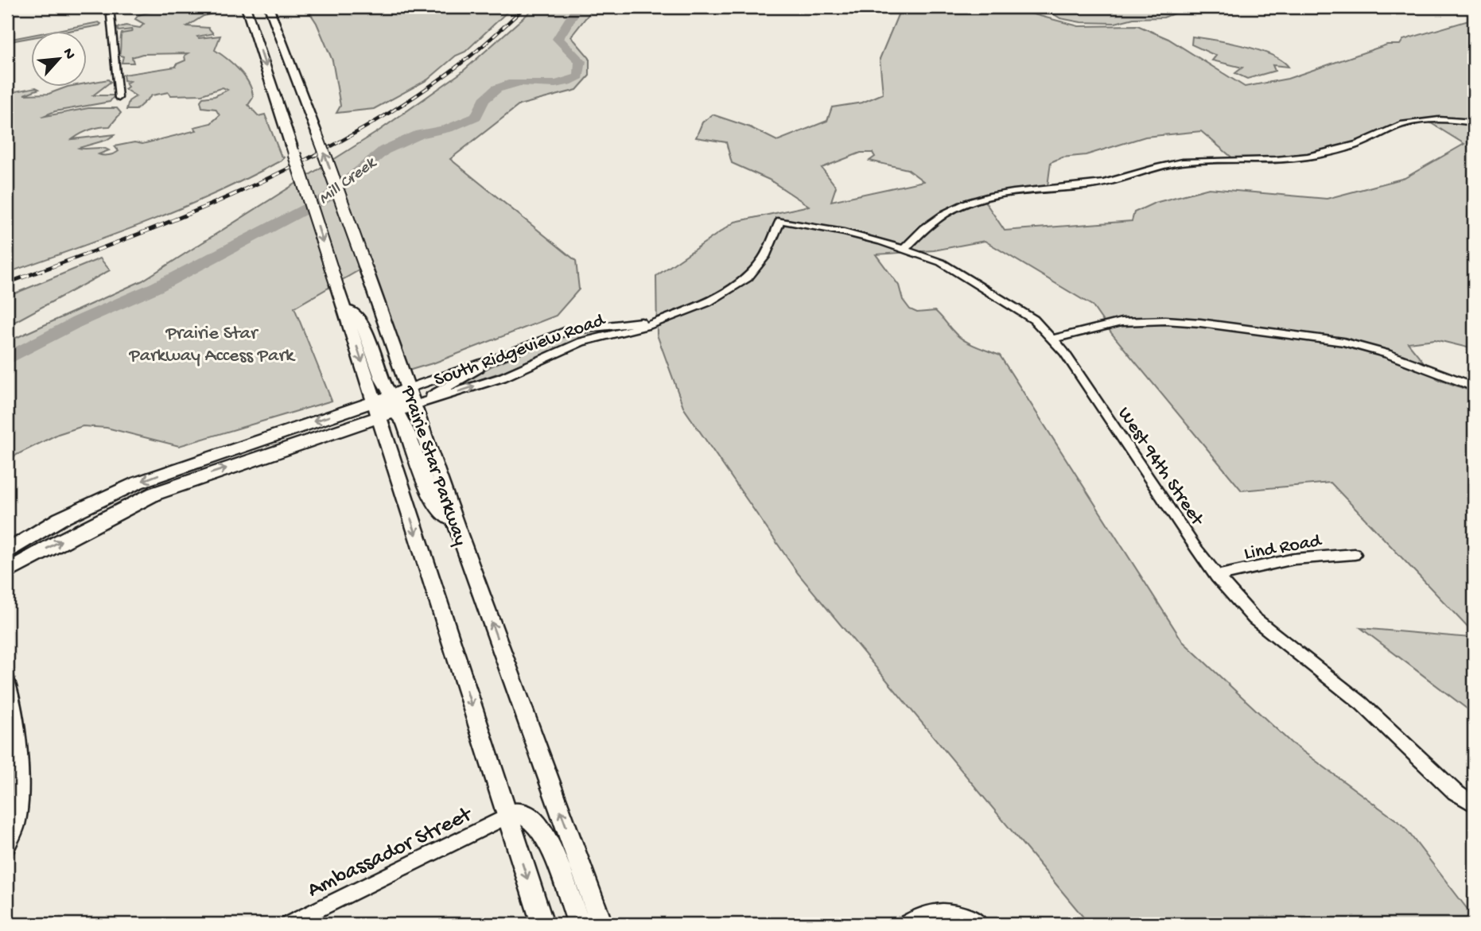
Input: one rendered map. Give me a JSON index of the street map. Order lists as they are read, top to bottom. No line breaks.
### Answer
{"streets":{"main road":["South Ridgeview Road","Prairie Star Parkway"],"street":["West 94th Street","Lind Road","Ambassador Street"]},"crossings":[["South Ridgeview Road","Prairie Star Parkway"],["South Ridgeview Road","West 94th Street"],["Prairie Star Parkway","Ambassador Street"],["West 94th Street","Lind Road"]],"water":["Mill Creek"],"parks":["Prairie Star Parkway Access Park"],"north":"top right"}
